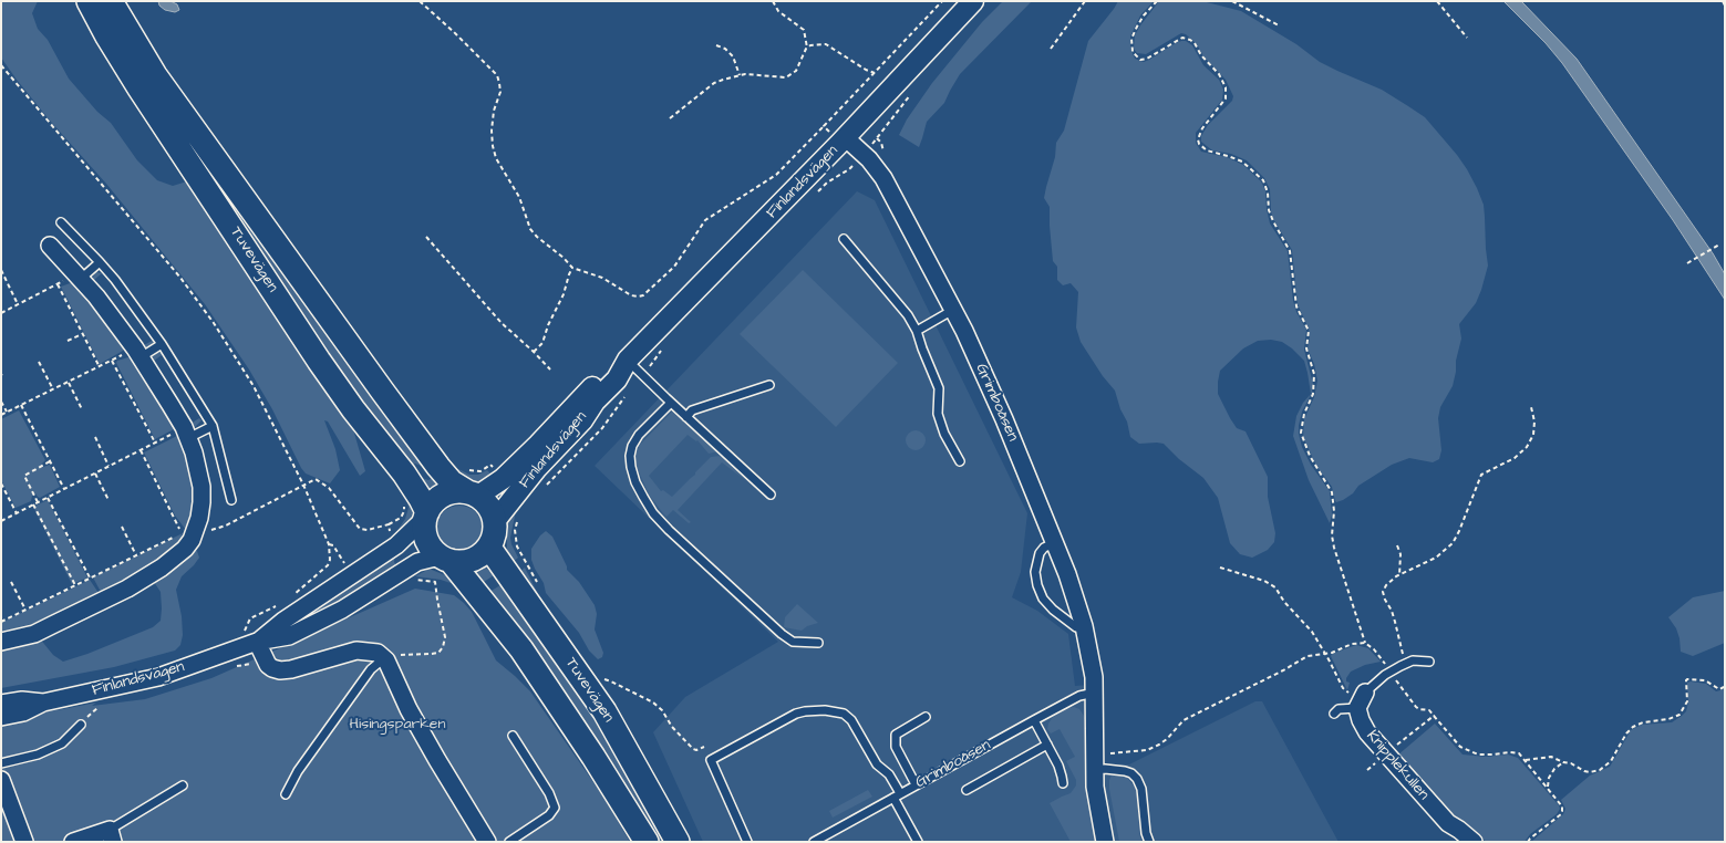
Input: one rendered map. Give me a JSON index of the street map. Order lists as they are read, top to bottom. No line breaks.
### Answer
{"streets":{"main road":["Tuvevägen"],"street":["Finlandsvägen","Grimboåsen","Knipplekullen"]},"crossings":[["Finlandsvägen","Tuvevägen"],["Finlandsvägen","Grimboåsen"]],"parks":["Hisingsparken"]}
